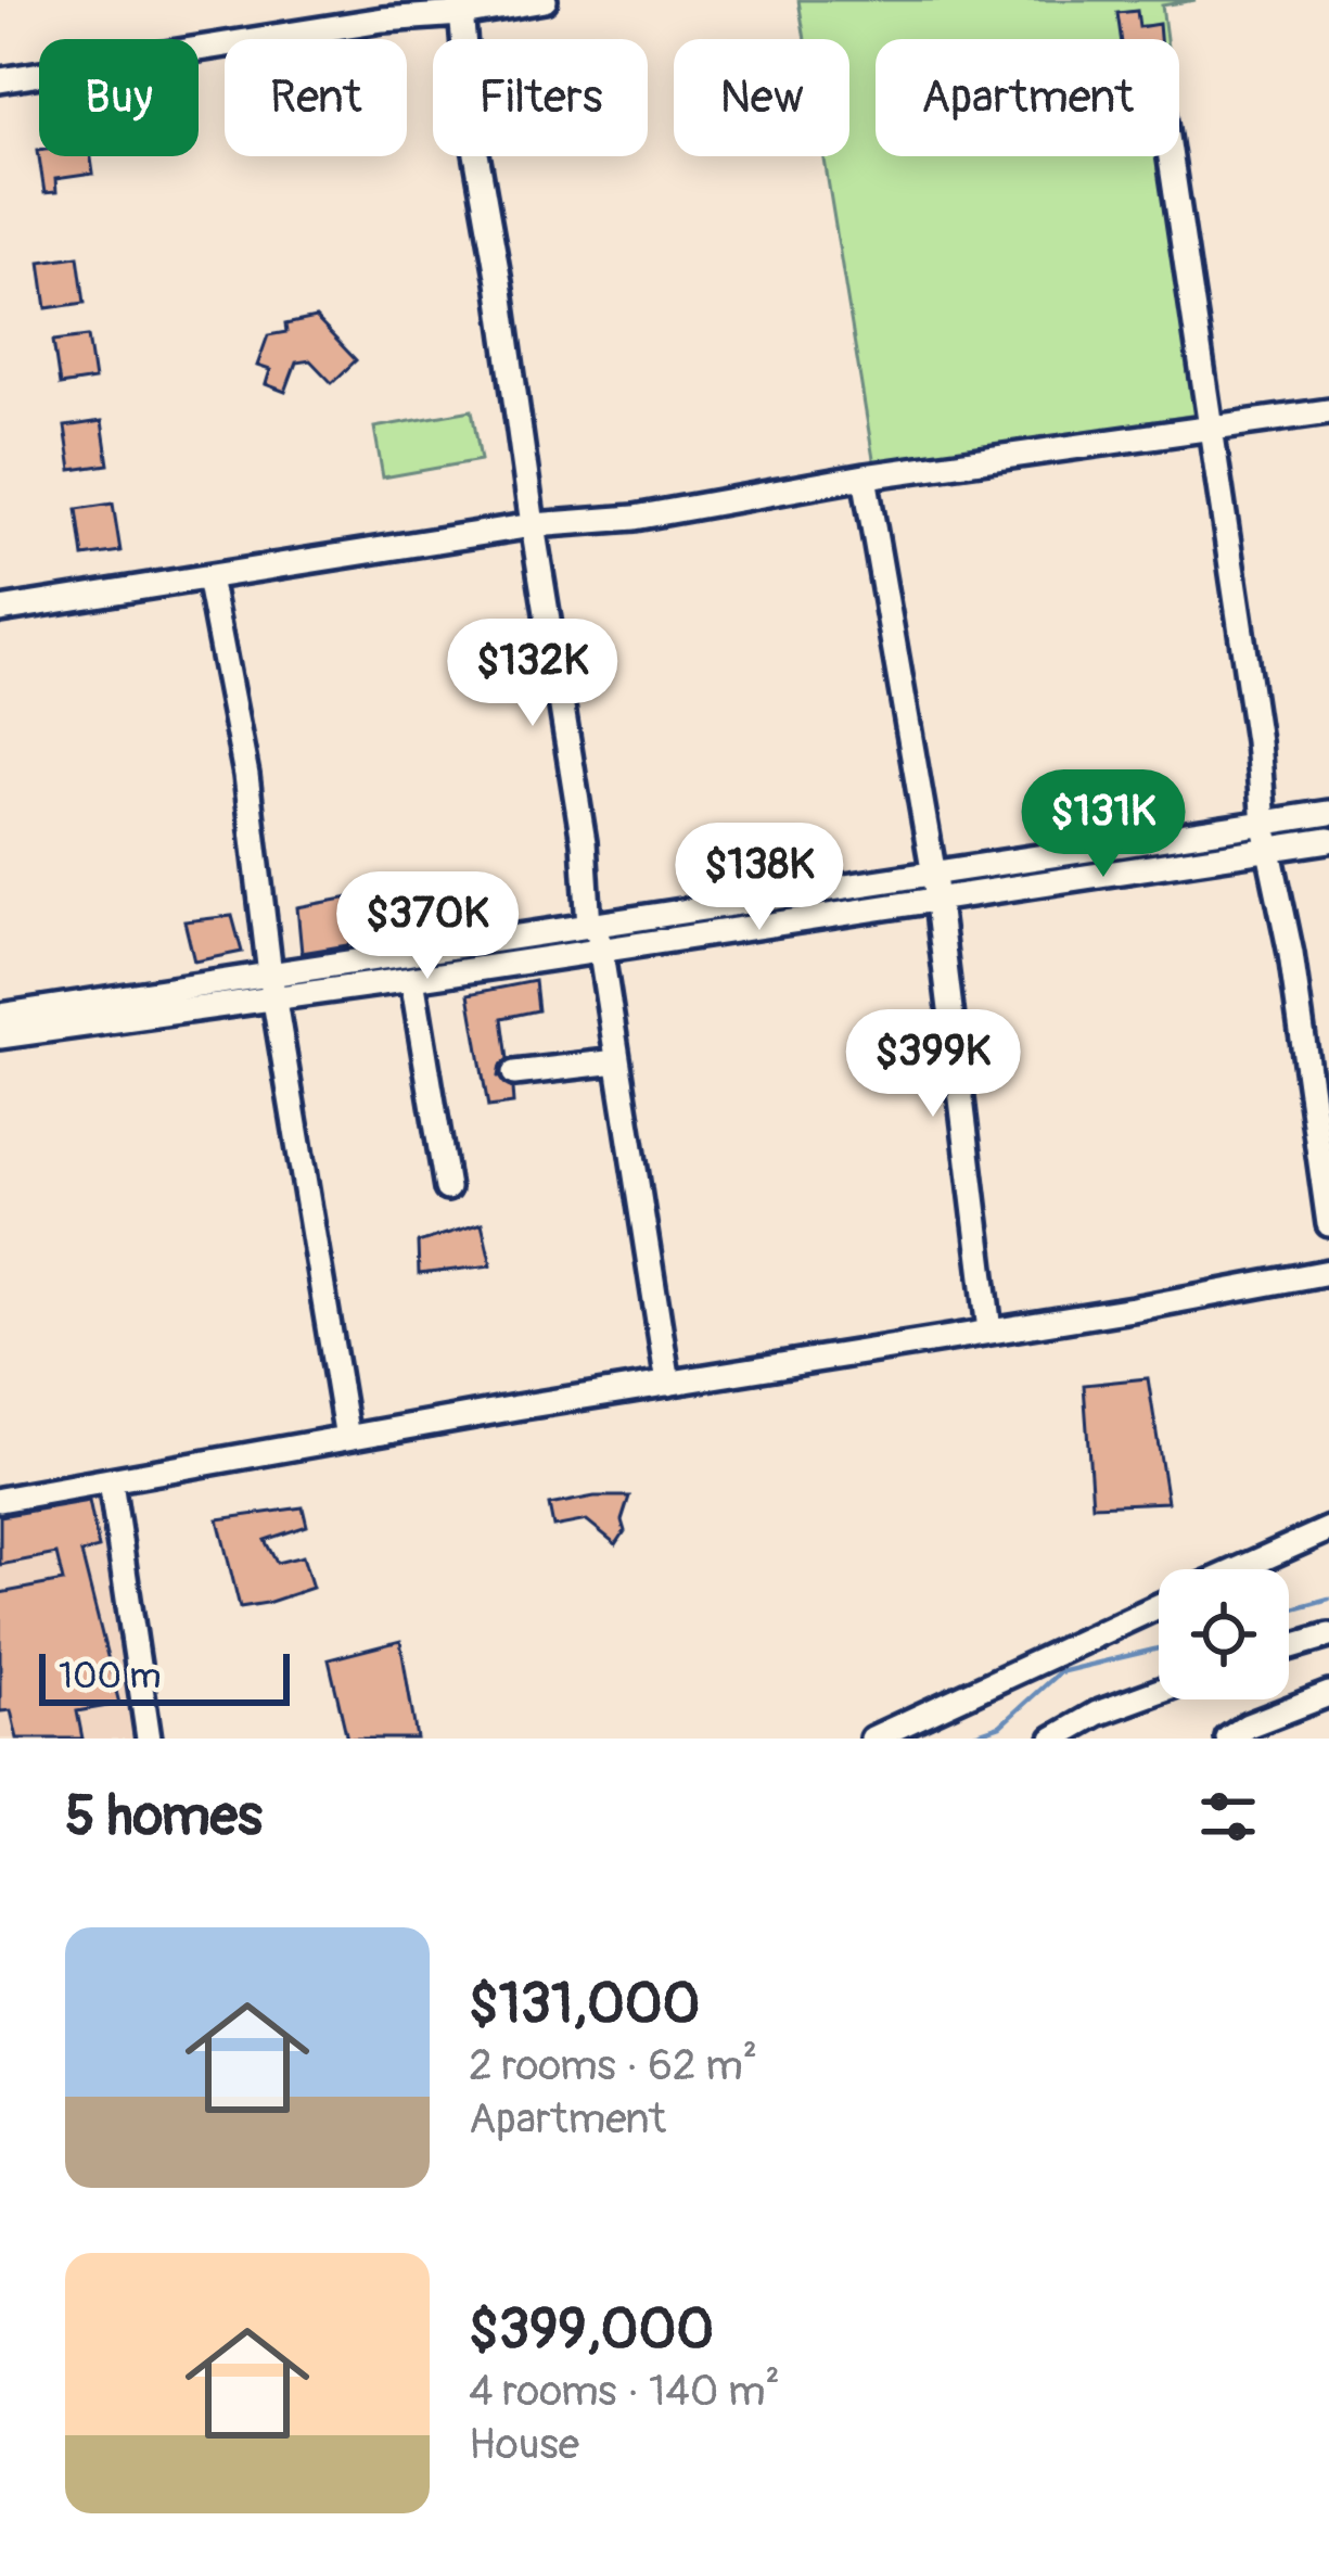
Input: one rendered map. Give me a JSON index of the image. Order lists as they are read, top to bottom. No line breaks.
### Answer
{"scale_bar":"100 m","page":{"chip":["Buy","Rent","Filters","New","Apartment"],"price":["$132K","$131K","$138K","$370K","$399K"],"scale":"100 m","heading":"5 homes","list":[{"name":"$131,000","note":"2 rooms · 62 m² · Apartment"},{"name":"$399,000","note":"4 rooms · 140 m² · House"}]}}
